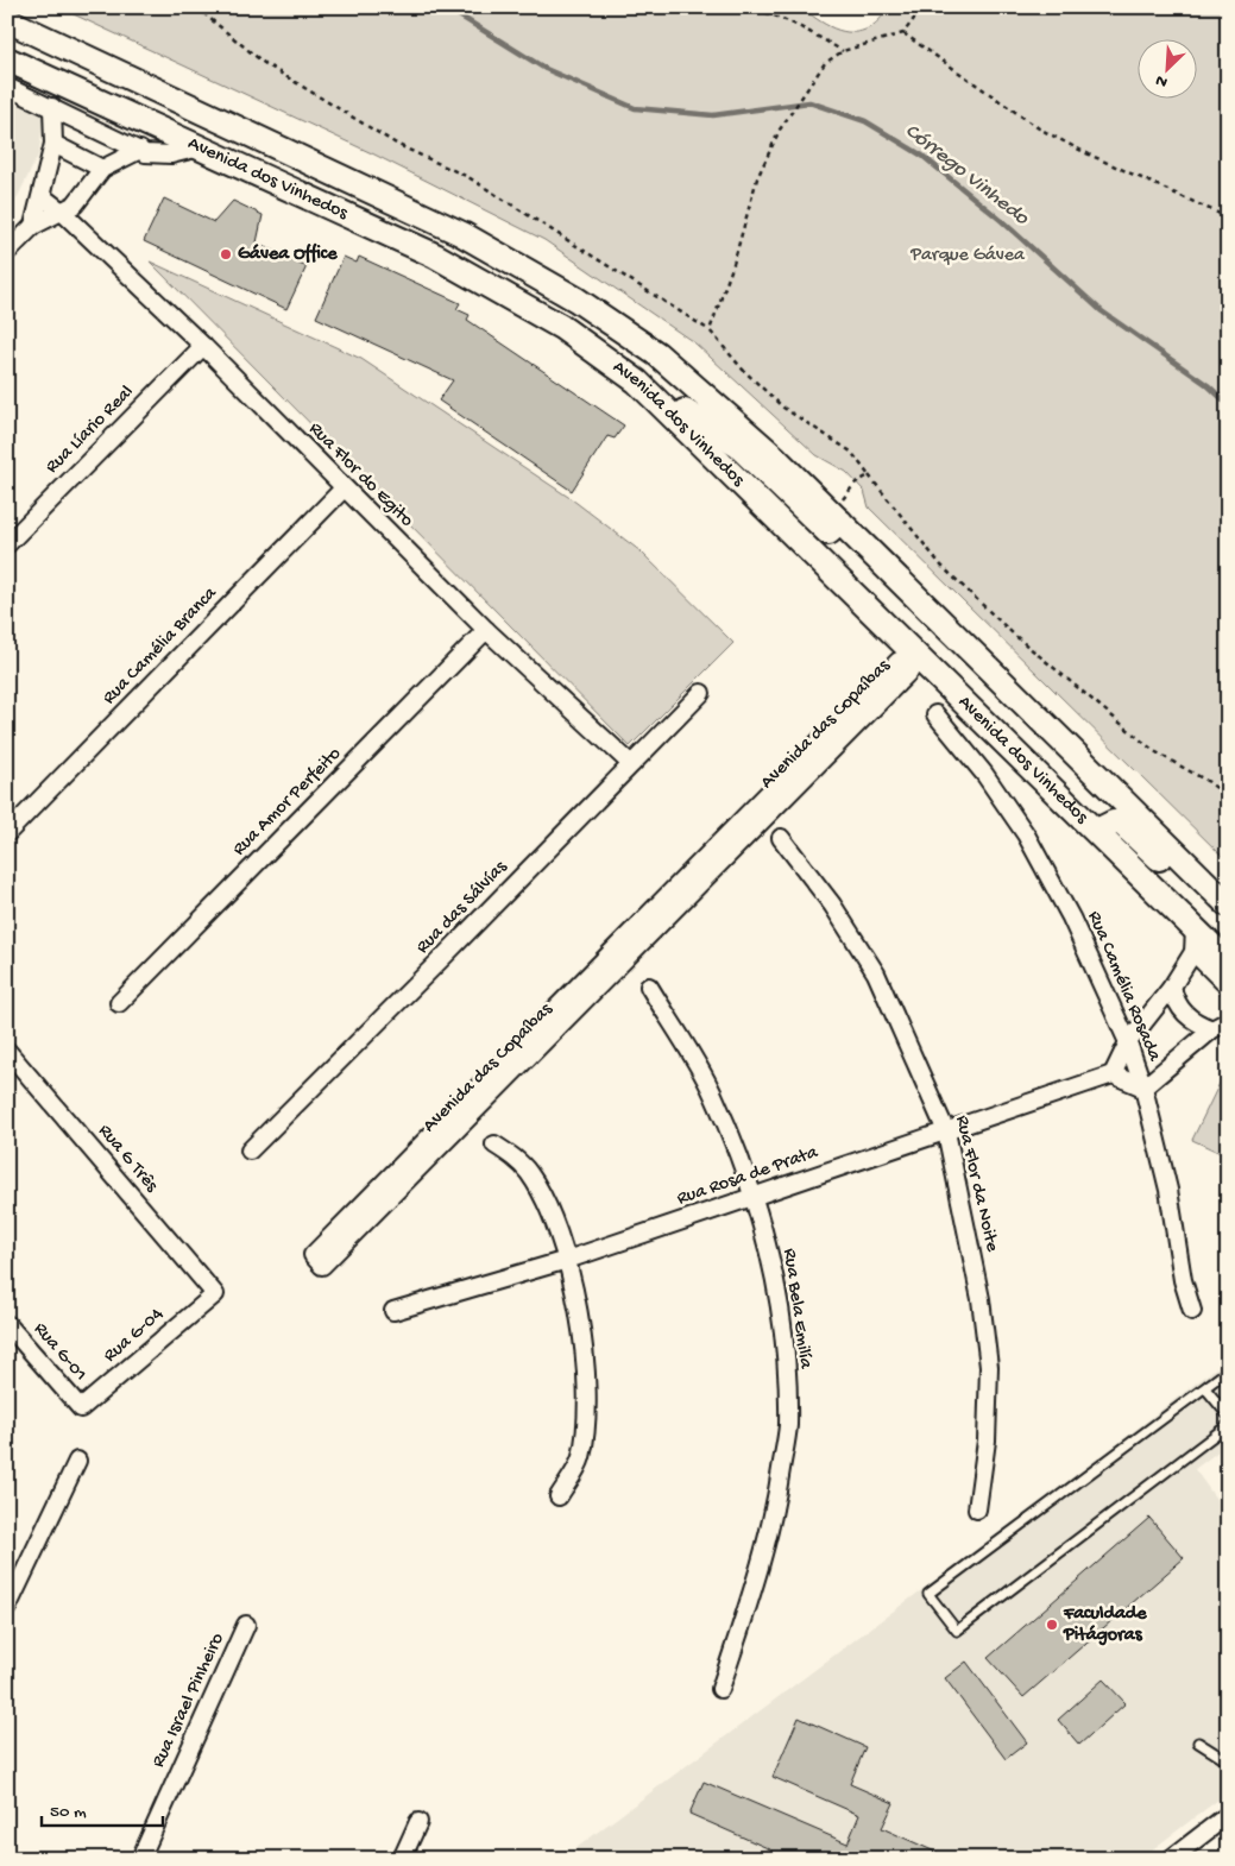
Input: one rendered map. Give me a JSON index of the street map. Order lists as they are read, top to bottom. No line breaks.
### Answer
{"streets":{"main road":["Avenida dos Vinhedos"],"street":["Rua Líario Real","Rua Flor do Egito","Rua Camélia Branca","Avenida das Copaíbas","Rua Amor Perfeito","Rua das Sálvías","Rua Camélia Rosada","Rua G Três","Rua Rosa de Prata","Rua Flor da Noite","Rua Bela Emilía","Rua G-04","Rua G-01","Rua Israel Pinheiro"]},"crossings":[["Avenida dos Vinhedos","Avenida das Copaíbas"],["Rua Líario Real","Rua Flor do Egito"],["Rua Flor do Egito","Rua Camélia Branca"],["Rua Flor do Egito","Rua Amor Perfeito"],["Rua Flor do Egito","Rua das Sálvías"],["Rua G Três","Rua G-04"],["Rua Rosa de Prata","Rua Flor da Noite"],["Rua Rosa de Prata","Rua Bela Emilía"],["Rua G-04","Rua G-01"]],"water":["Córrego Vinhedo"],"parks":["Parque Gávea"],"places":["Gávea Office","Faculdade Pitágoras"],"scale_bar":"50 m","north":"bottom left"}
